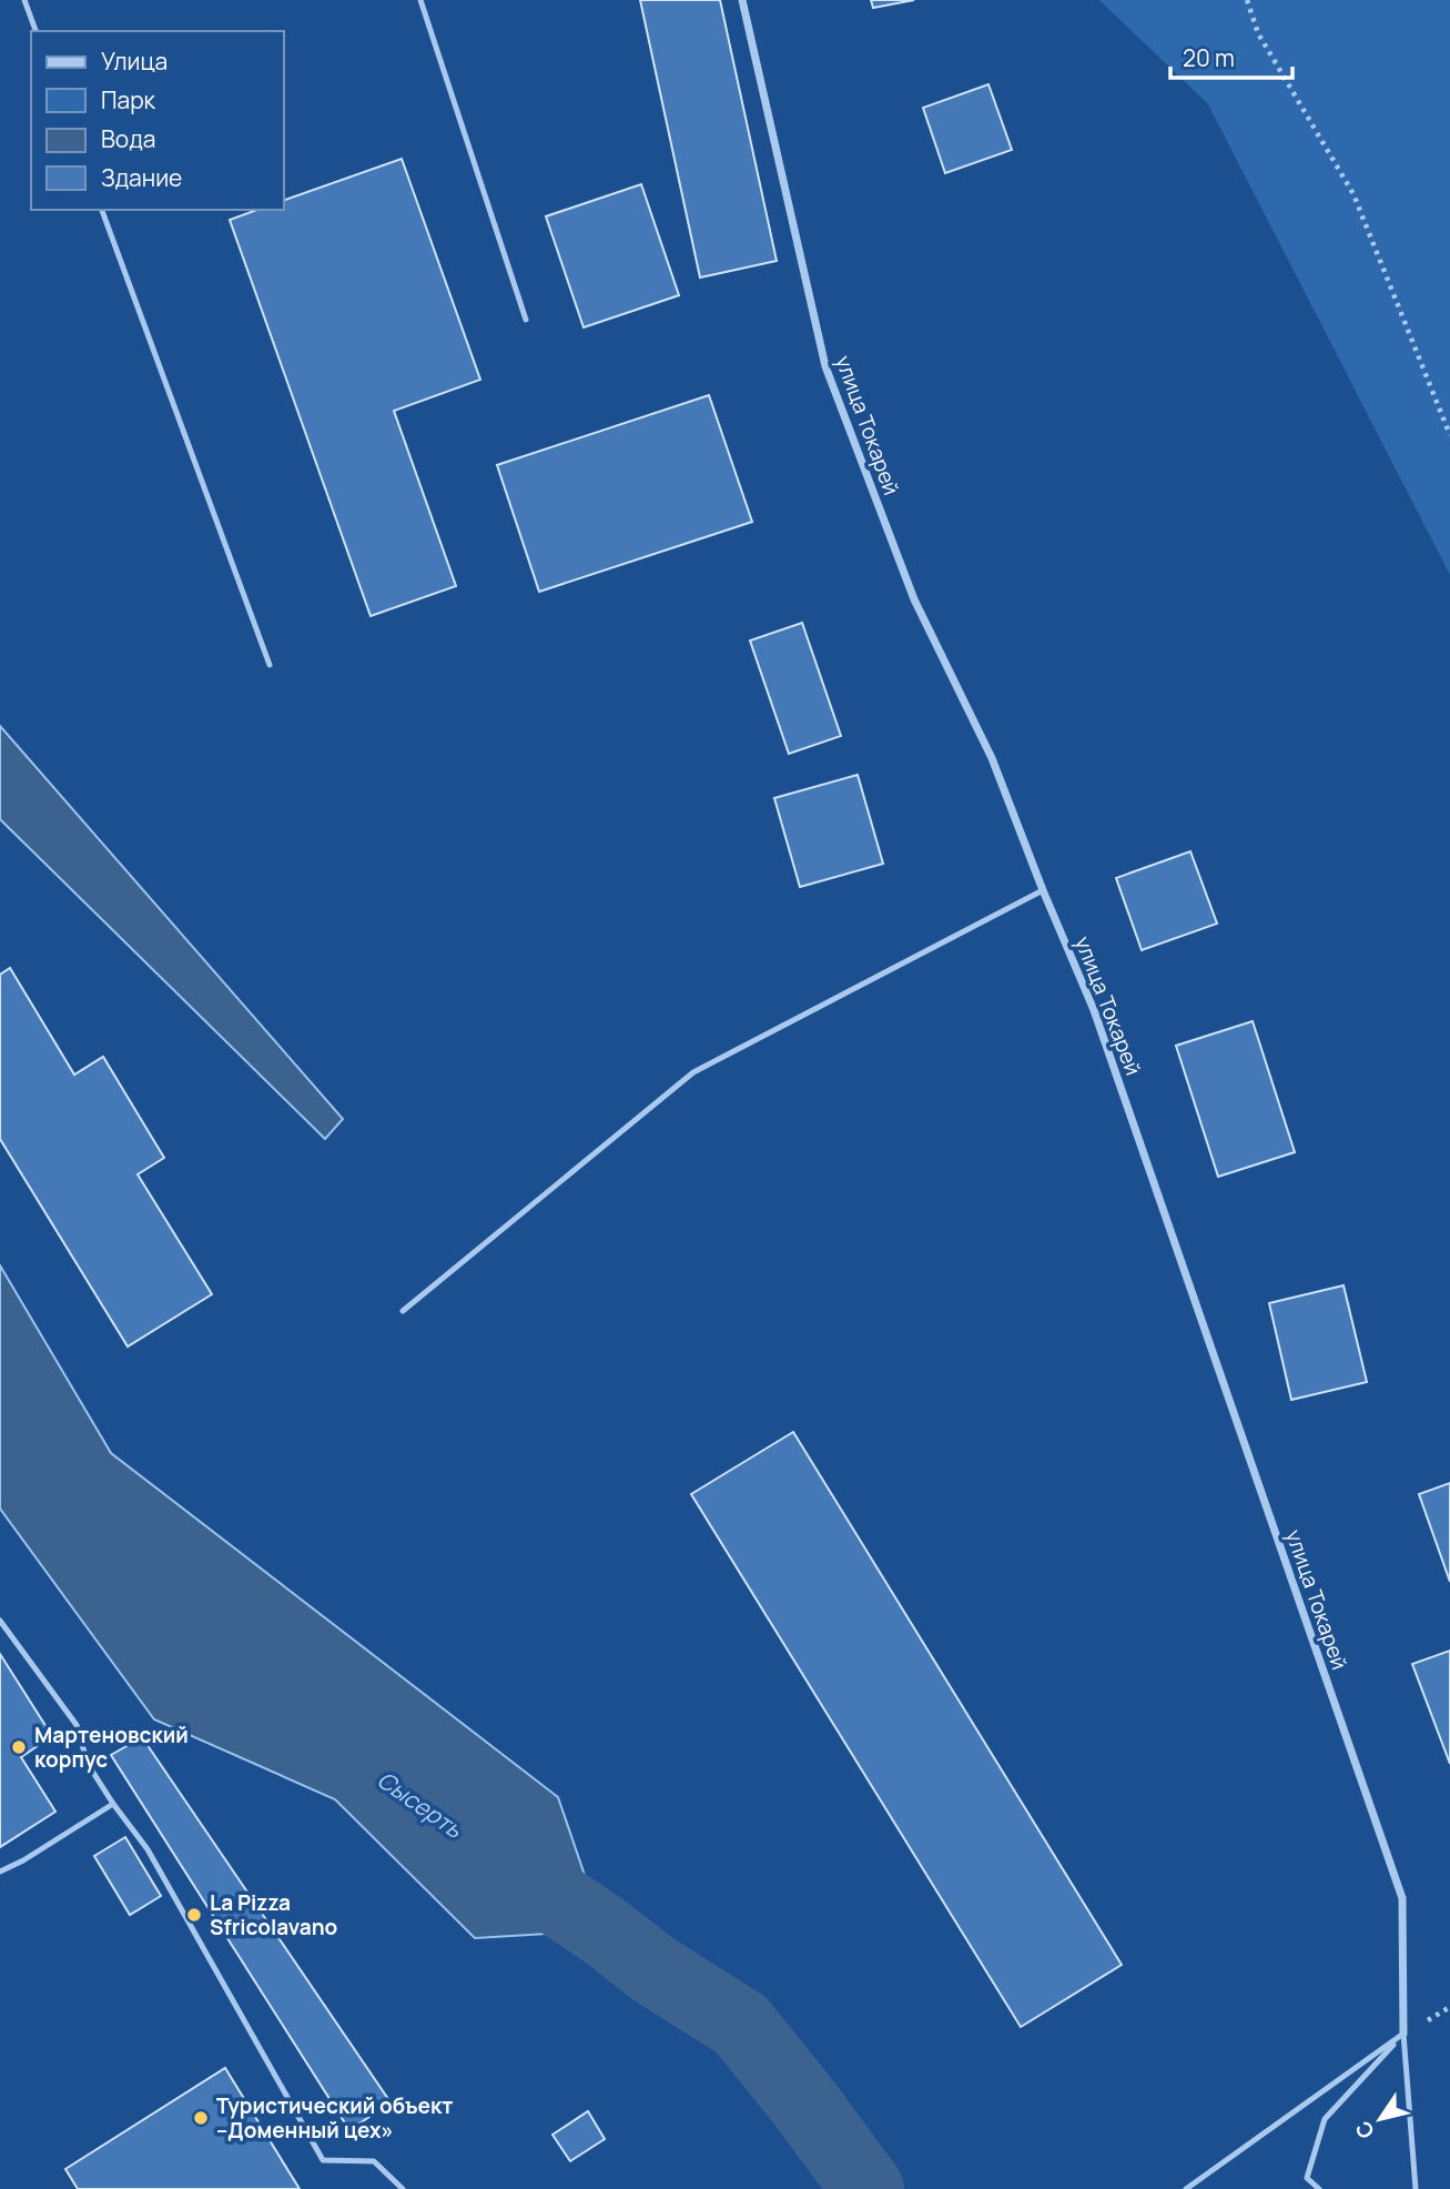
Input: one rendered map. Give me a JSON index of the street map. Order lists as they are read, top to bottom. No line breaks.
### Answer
{"streets":{"street":["улица Токарей"]},"water":["Сысерть"],"places":["Мартеновский корпус","La Pizza Sfricolavano","Туристический объект –Доменный цех»"],"legend":["Улица","Парк","Вода","Здание"],"scale_bar":"20 m","north":"bottom left"}
